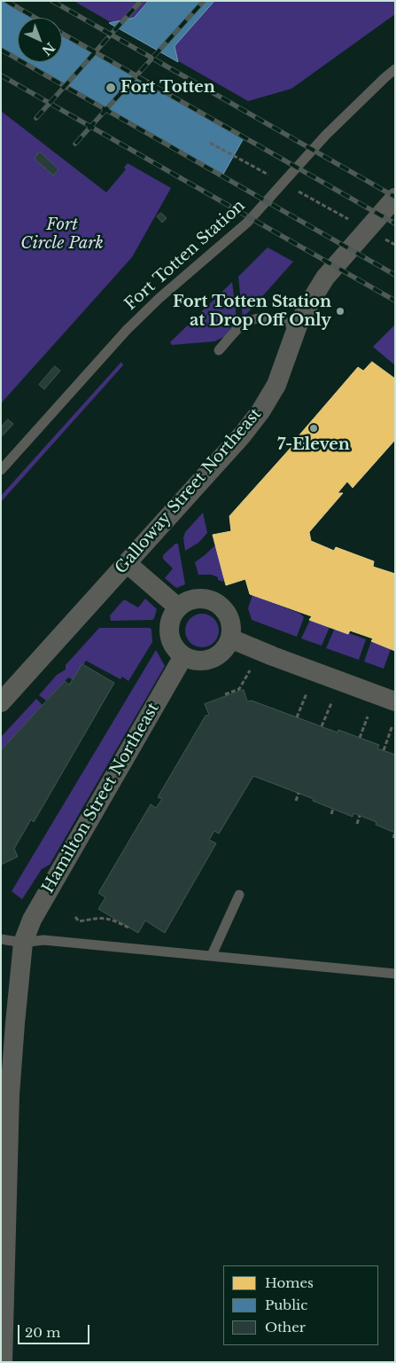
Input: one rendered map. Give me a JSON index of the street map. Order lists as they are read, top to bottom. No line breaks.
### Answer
{"streets":{"street":["Galloway Street Northeast","Hamilton Street Northeast"],"lane":["Fort Totten Station"]},"parks":["Fort Circle Park"],"places":["Fort Totten","Fort Totten Station at Drop Off Only","7-Eleven"],"legend":["Homes","Public","Other"],"scale_bar":"20 m","north":"bottom right"}
